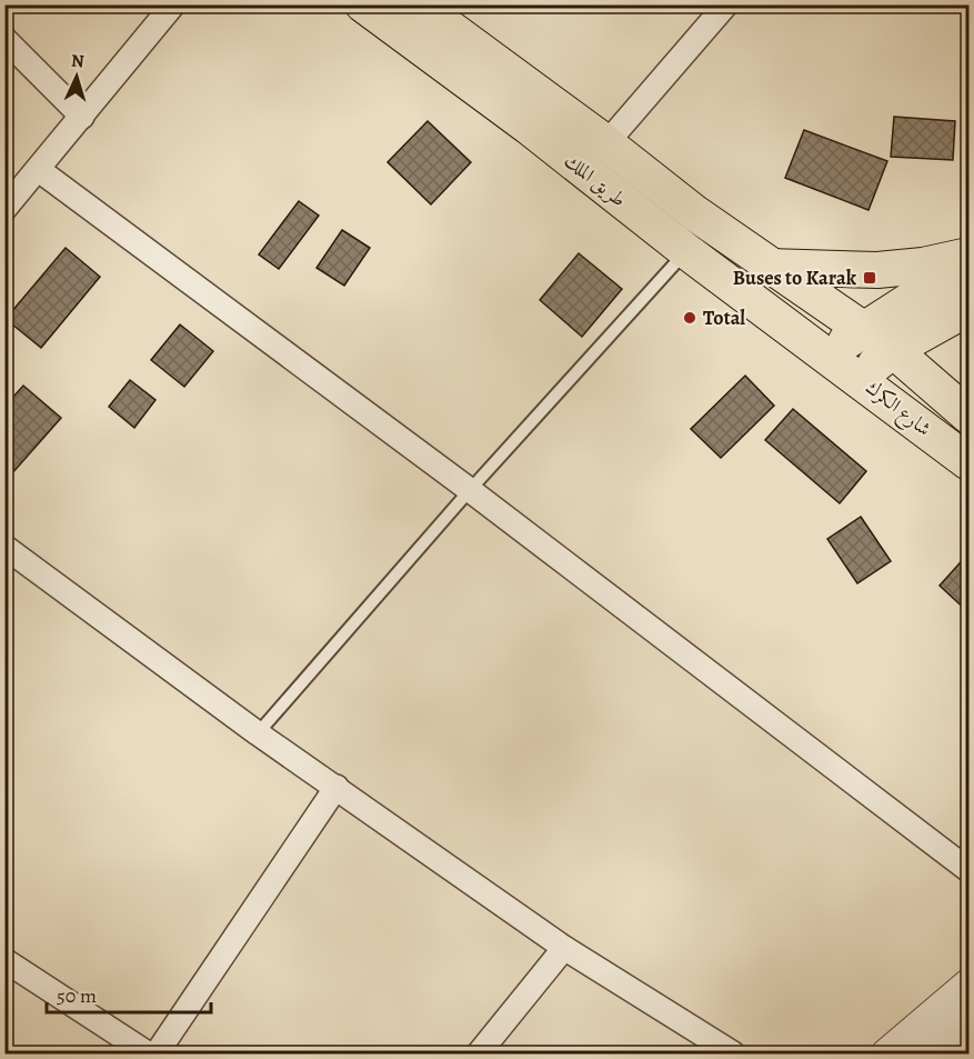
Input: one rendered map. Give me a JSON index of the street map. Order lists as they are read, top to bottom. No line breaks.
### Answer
{"streets":{"main road":["طريق الملك","شارع الكرك"]},"crossings":[["طريق الملك","شارع الكرك"]],"places":{"transit":["Buses to Karak"],"other":["Total"]},"scale_bar":"50 m","north":"top"}
